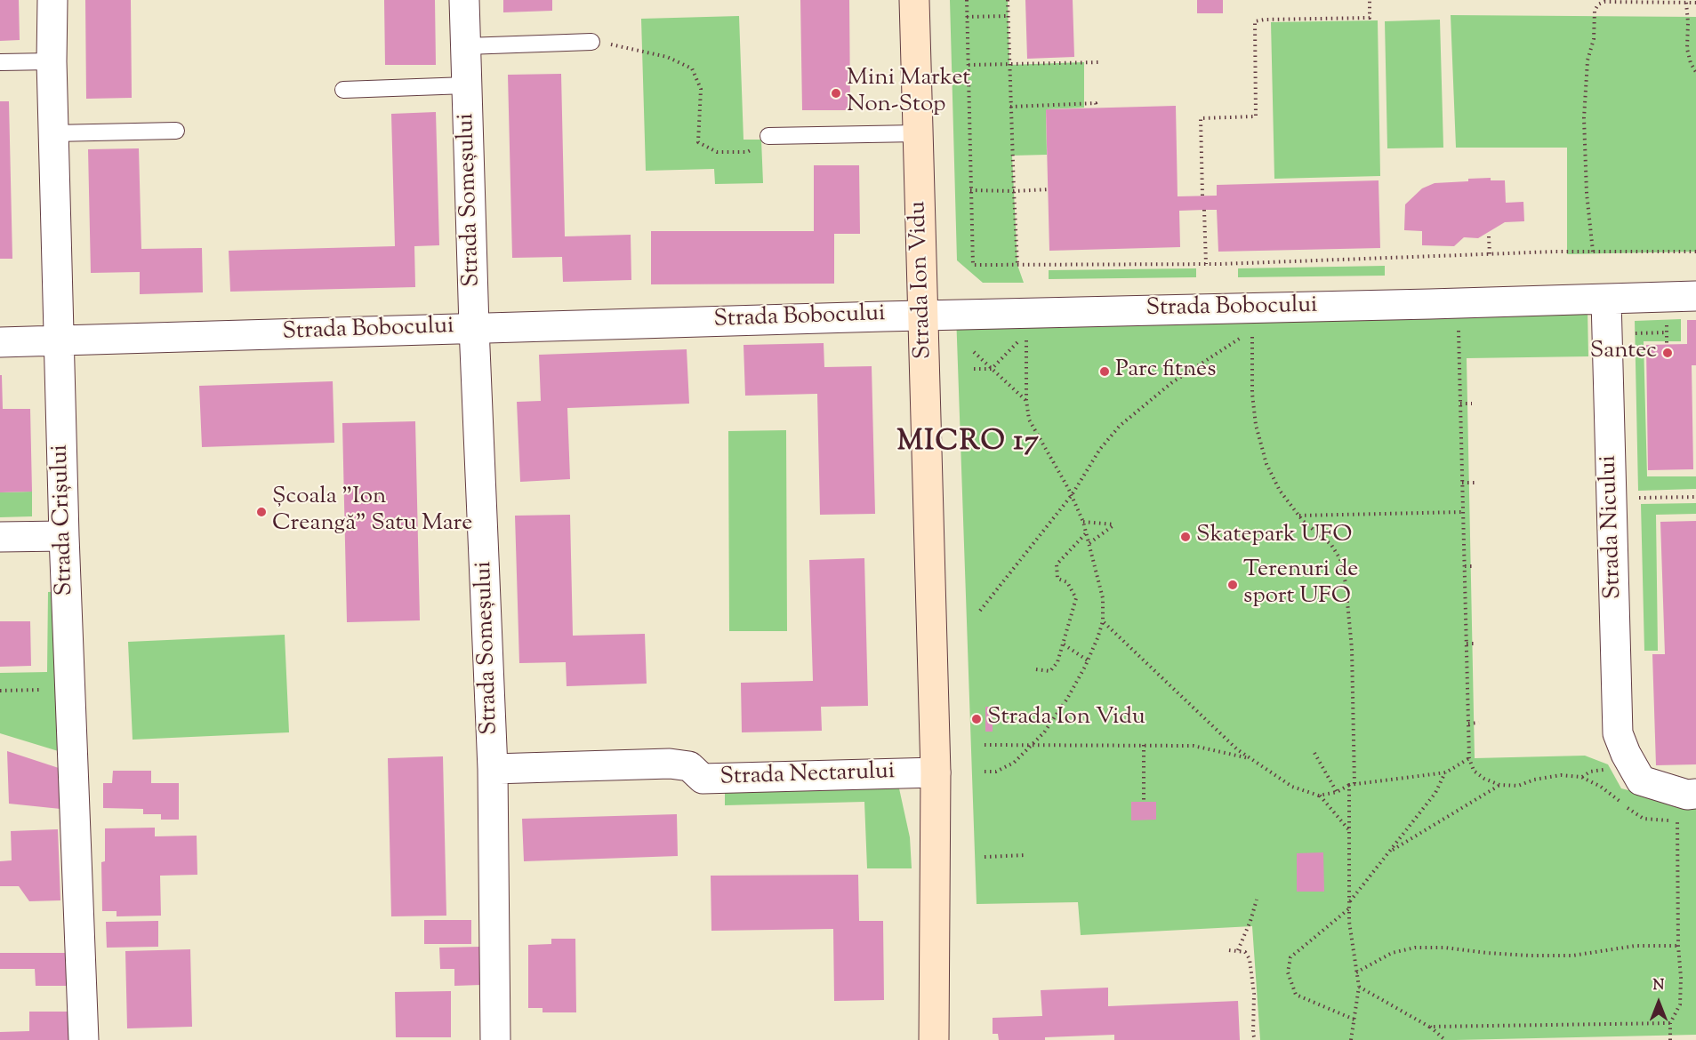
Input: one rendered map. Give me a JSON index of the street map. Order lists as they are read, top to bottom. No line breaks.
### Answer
{"streets":{"street":["Strada Someșului","Strada Ion Vidu","Strada Bobocului","Strada Crișului","Strada Nicului","Strada Nectarului"]},"crossings":[["Strada Someșului","Strada Bobocului"],["Strada Someșului","Strada Nectarului"],["Strada Ion Vidu","Strada Bobocului"],["Strada Ion Vidu","Strada Nectarului"],["Strada Bobocului","Strada Crișului"],["Strada Bobocului","Strada Nicului"]],"districts":["MICRO 17"],"places":["Mini Market Non-Stop","Santec","Parc fitnes","Școala \"Ion Creangă\" Satu Mare","Skatepark UFO","Terenuri de sport UFO","Strada Ion Vidu"],"north":"top"}
